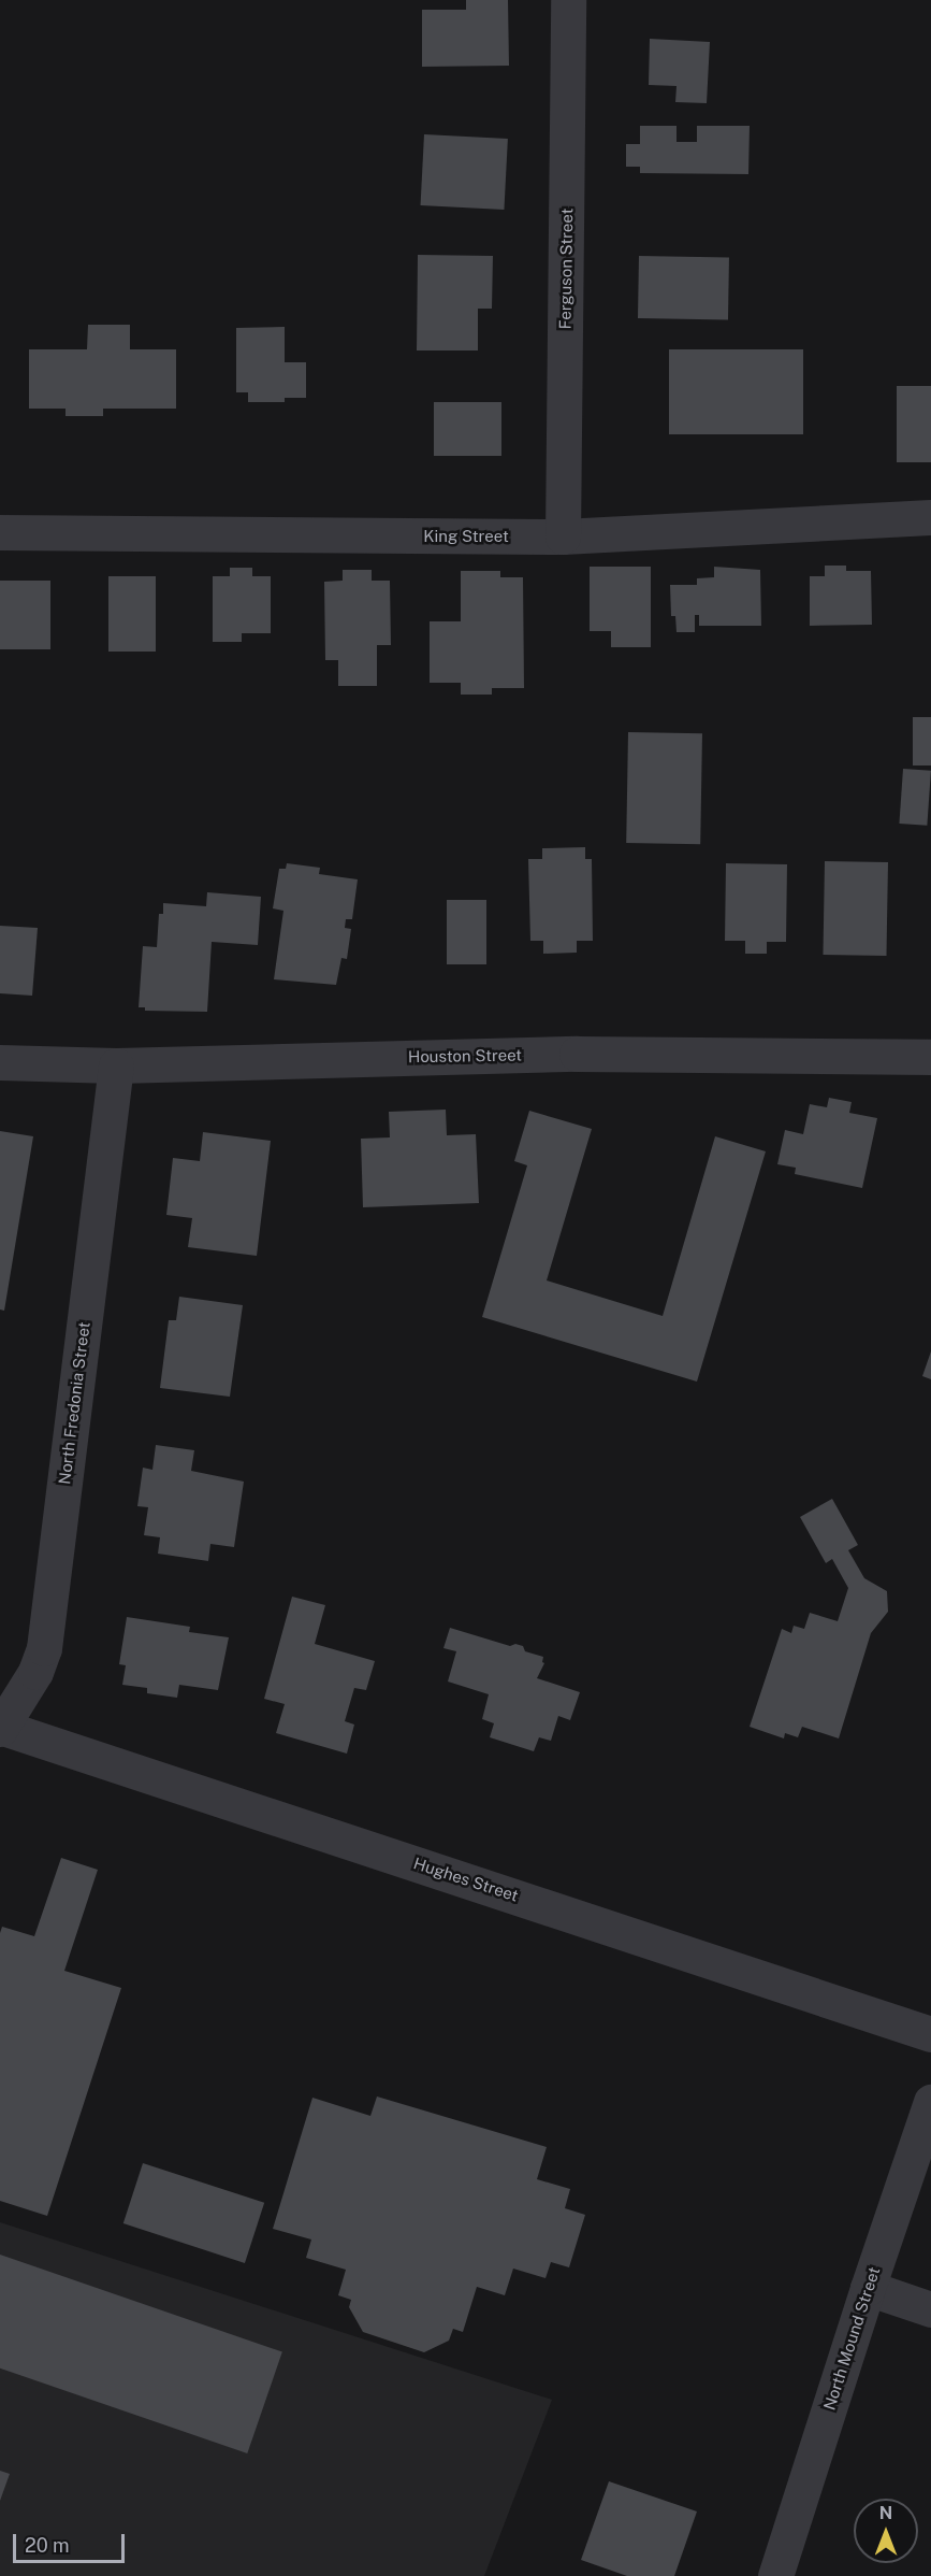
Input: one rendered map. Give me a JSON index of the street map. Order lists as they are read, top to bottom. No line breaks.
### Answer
{"streets":{"street":["Ferguson Street","King Street","Houston Street","North Fredonia Street","Hughes Street","North Mound Street"]},"crossings":[["Ferguson Street","King Street"],["Houston Street","North Fredonia Street"],["North Fredonia Street","Hughes Street"]],"scale_bar":"20 m","north":"top"}
